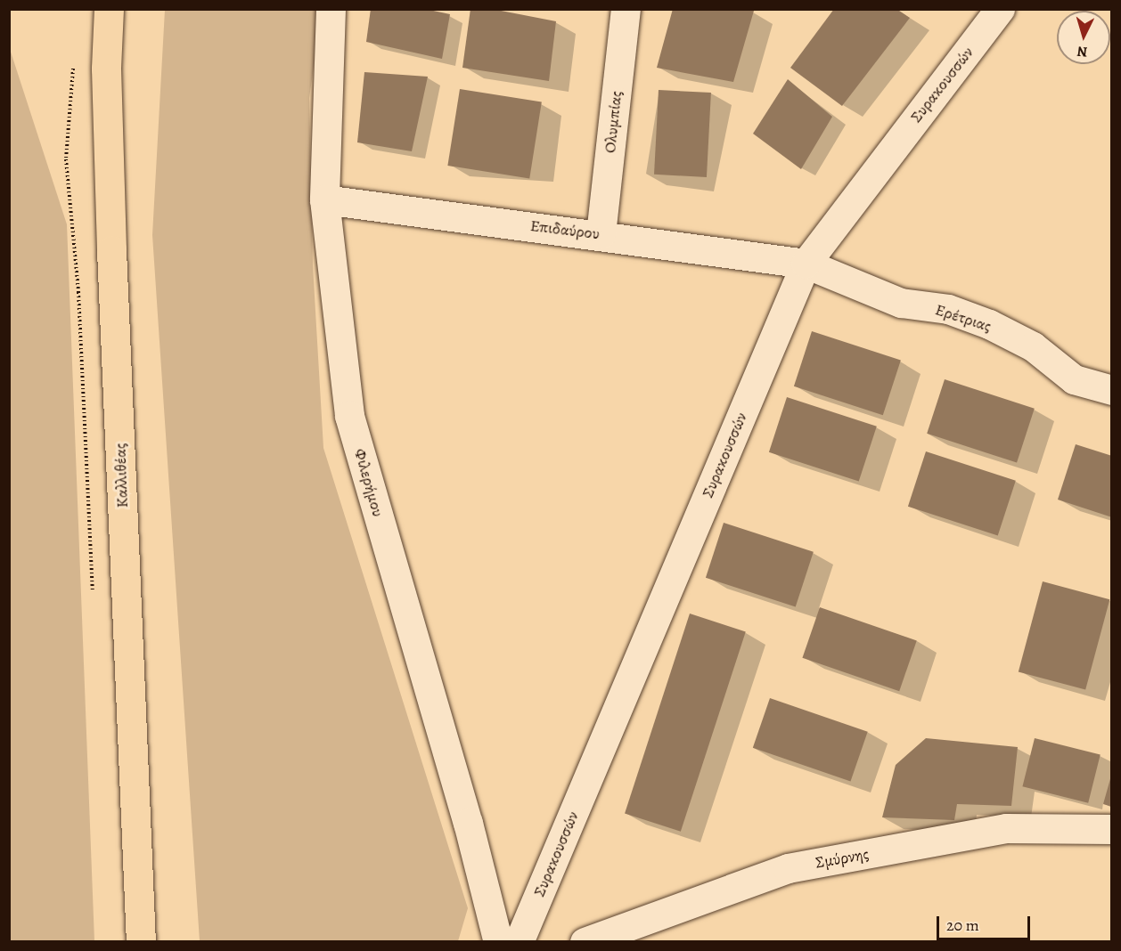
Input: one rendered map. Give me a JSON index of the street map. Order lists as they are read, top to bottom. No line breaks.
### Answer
{"streets":{"main road":["Καλλιθέας"],"street":["Συρακουσσών","Ολυμπίας","Επιδαύρου","Ερέτριας","Φιλερήμου","Σμύρνης"]},"crossings":[["Συρακουσσών","Επιδαύρου"],["Συρακουσσών","Ερέτριας"],["Ολυμπίας","Επιδαύρου"],["Επιδαύρου","Ερέτριας"],["Επιδαύρου","Φιλερήμου"]],"scale_bar":"20 m","north":"bottom"}
